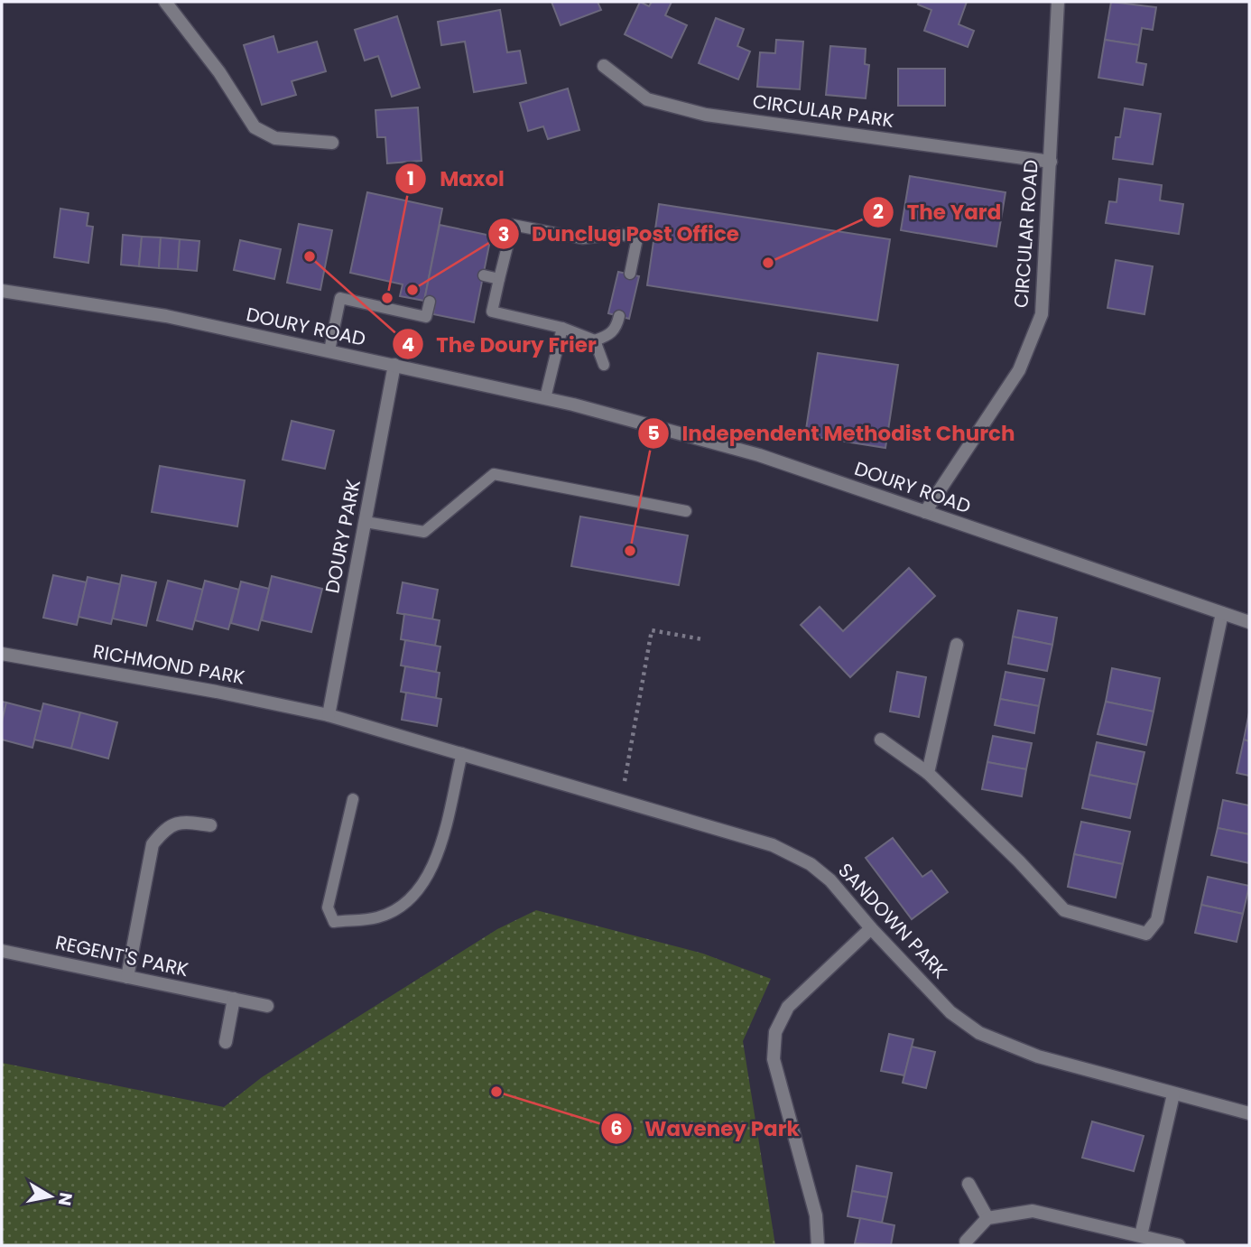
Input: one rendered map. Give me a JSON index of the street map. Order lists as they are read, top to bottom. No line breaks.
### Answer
{"streets":{"street":["CIRCULAR PARK","CIRCULAR ROAD","DOURY ROAD","DOURY PARK","RICHMOND PARK","SANDOWN PARK","REGENT'S PARK"]},"crossings":[["CIRCULAR PARK","CIRCULAR ROAD"],["CIRCULAR ROAD","DOURY ROAD"],["DOURY ROAD","DOURY PARK"],["DOURY PARK","RICHMOND PARK"],["DOURY PARK","SANDOWN PARK"],["RICHMOND PARK","SANDOWN PARK"]],"places":["The Doury Frier","The Yard","Dunclug Post Office","Maxol","Independent Methodist Church","Waveney Park"],"north":"right"}
